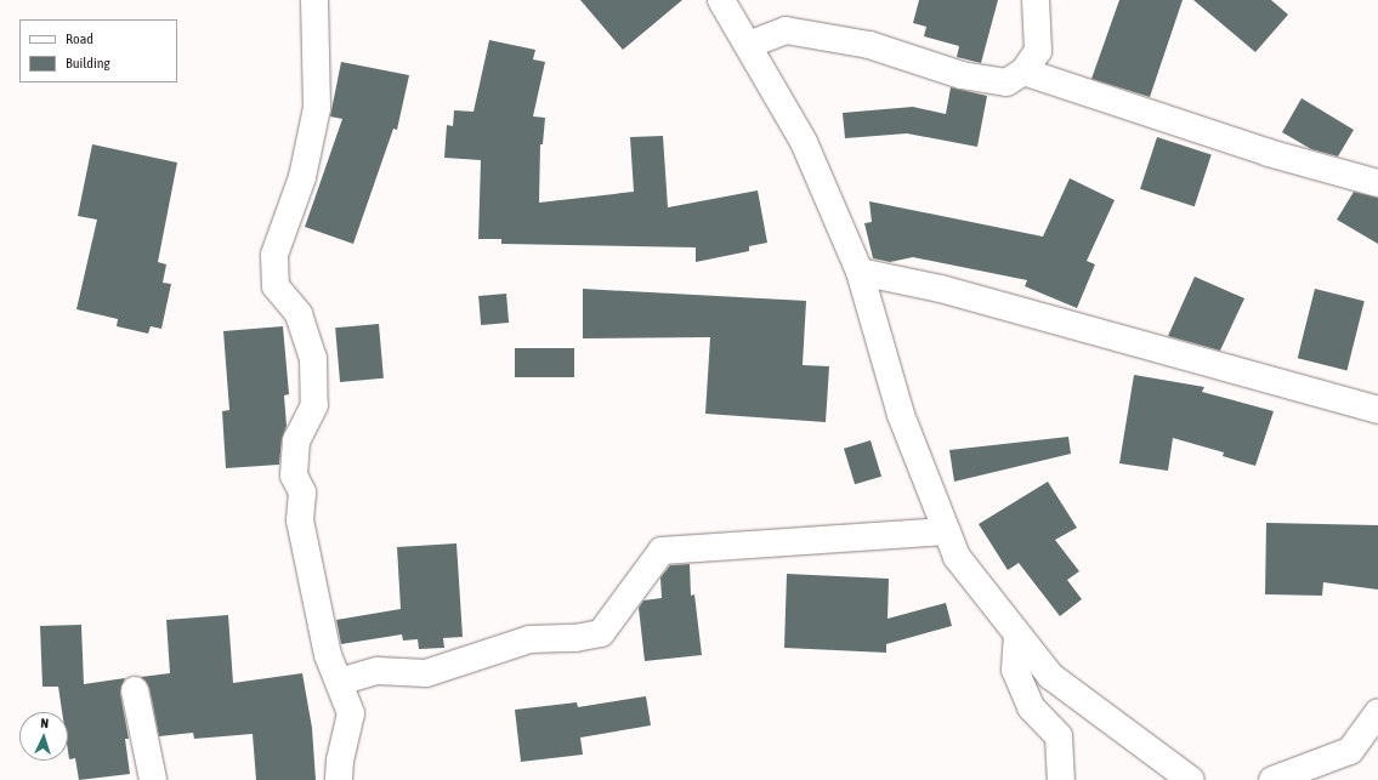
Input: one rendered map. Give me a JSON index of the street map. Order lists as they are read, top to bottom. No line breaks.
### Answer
{"legend":["Road","Building"],"north":"top"}
